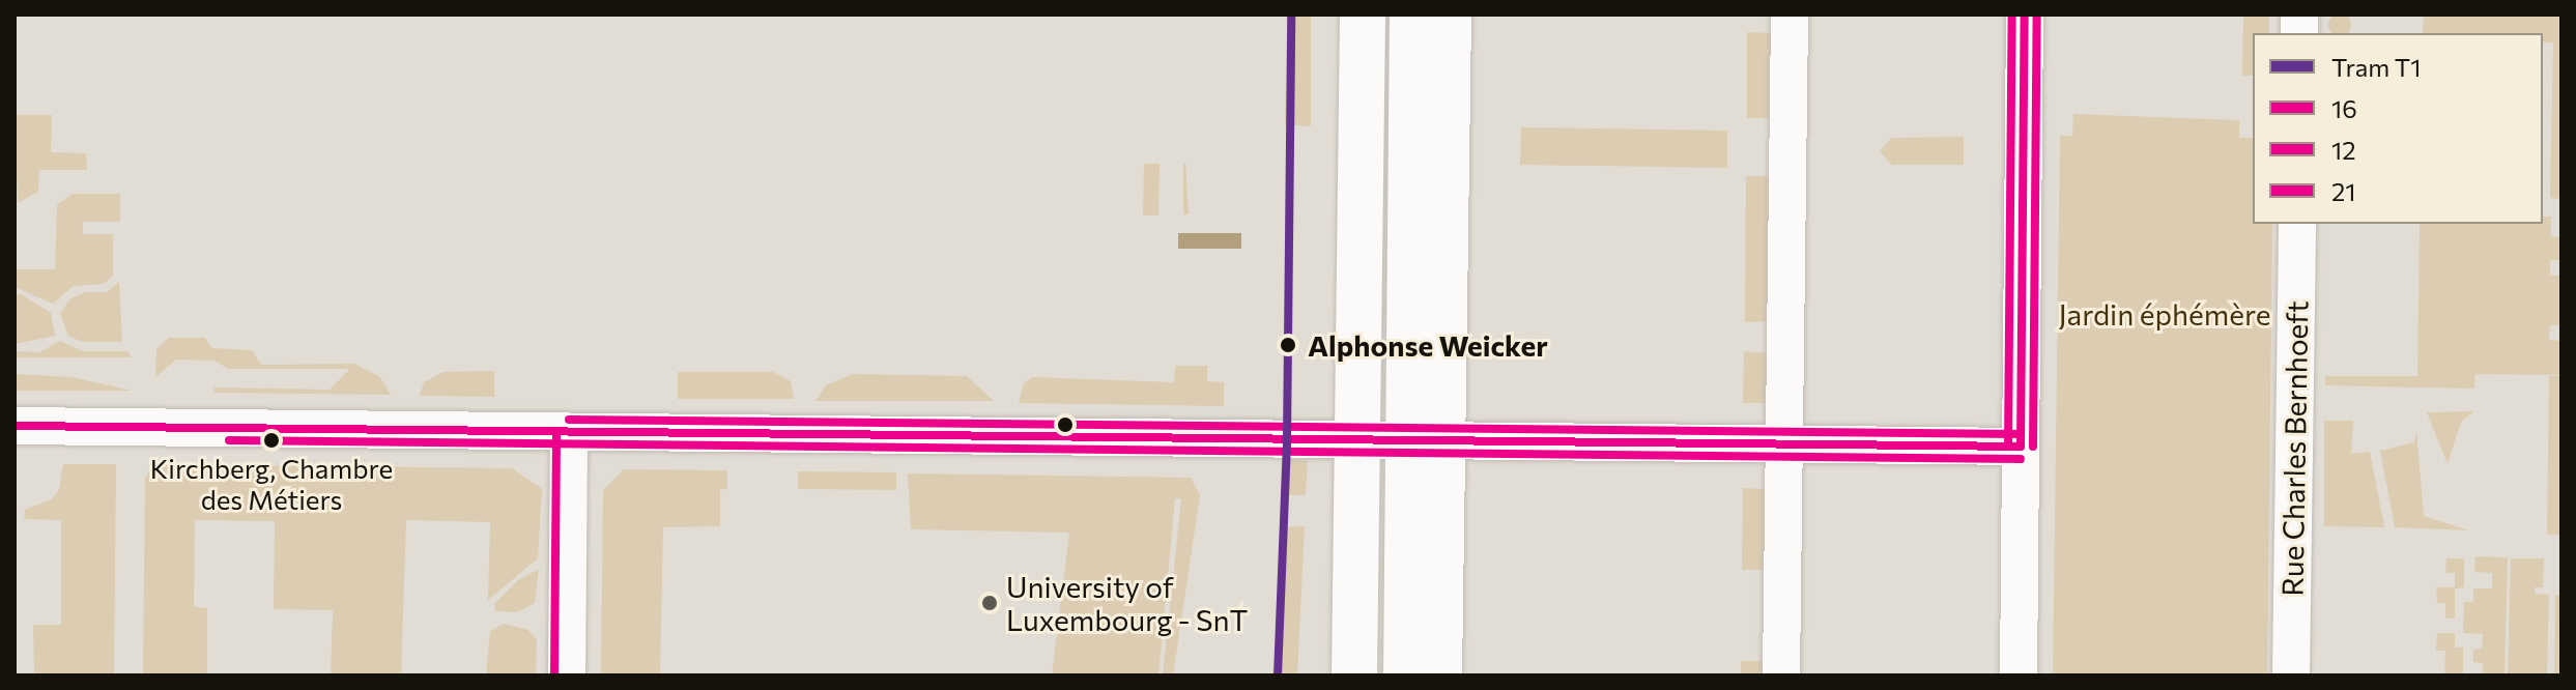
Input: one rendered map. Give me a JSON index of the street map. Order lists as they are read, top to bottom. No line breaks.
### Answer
{"streets":{"street":["Rue Charles Bernhoeft"]},"parks":["Jardin éphémère"],"places":["Alphonse Weicker","Kirchberg, Chambre des Métiers","University of Luxembourg - SnT"],"lines":["tram line T1","transit line 16","transit line 12","transit line 21"],"legend":["Tram T1","16","12","21"]}
